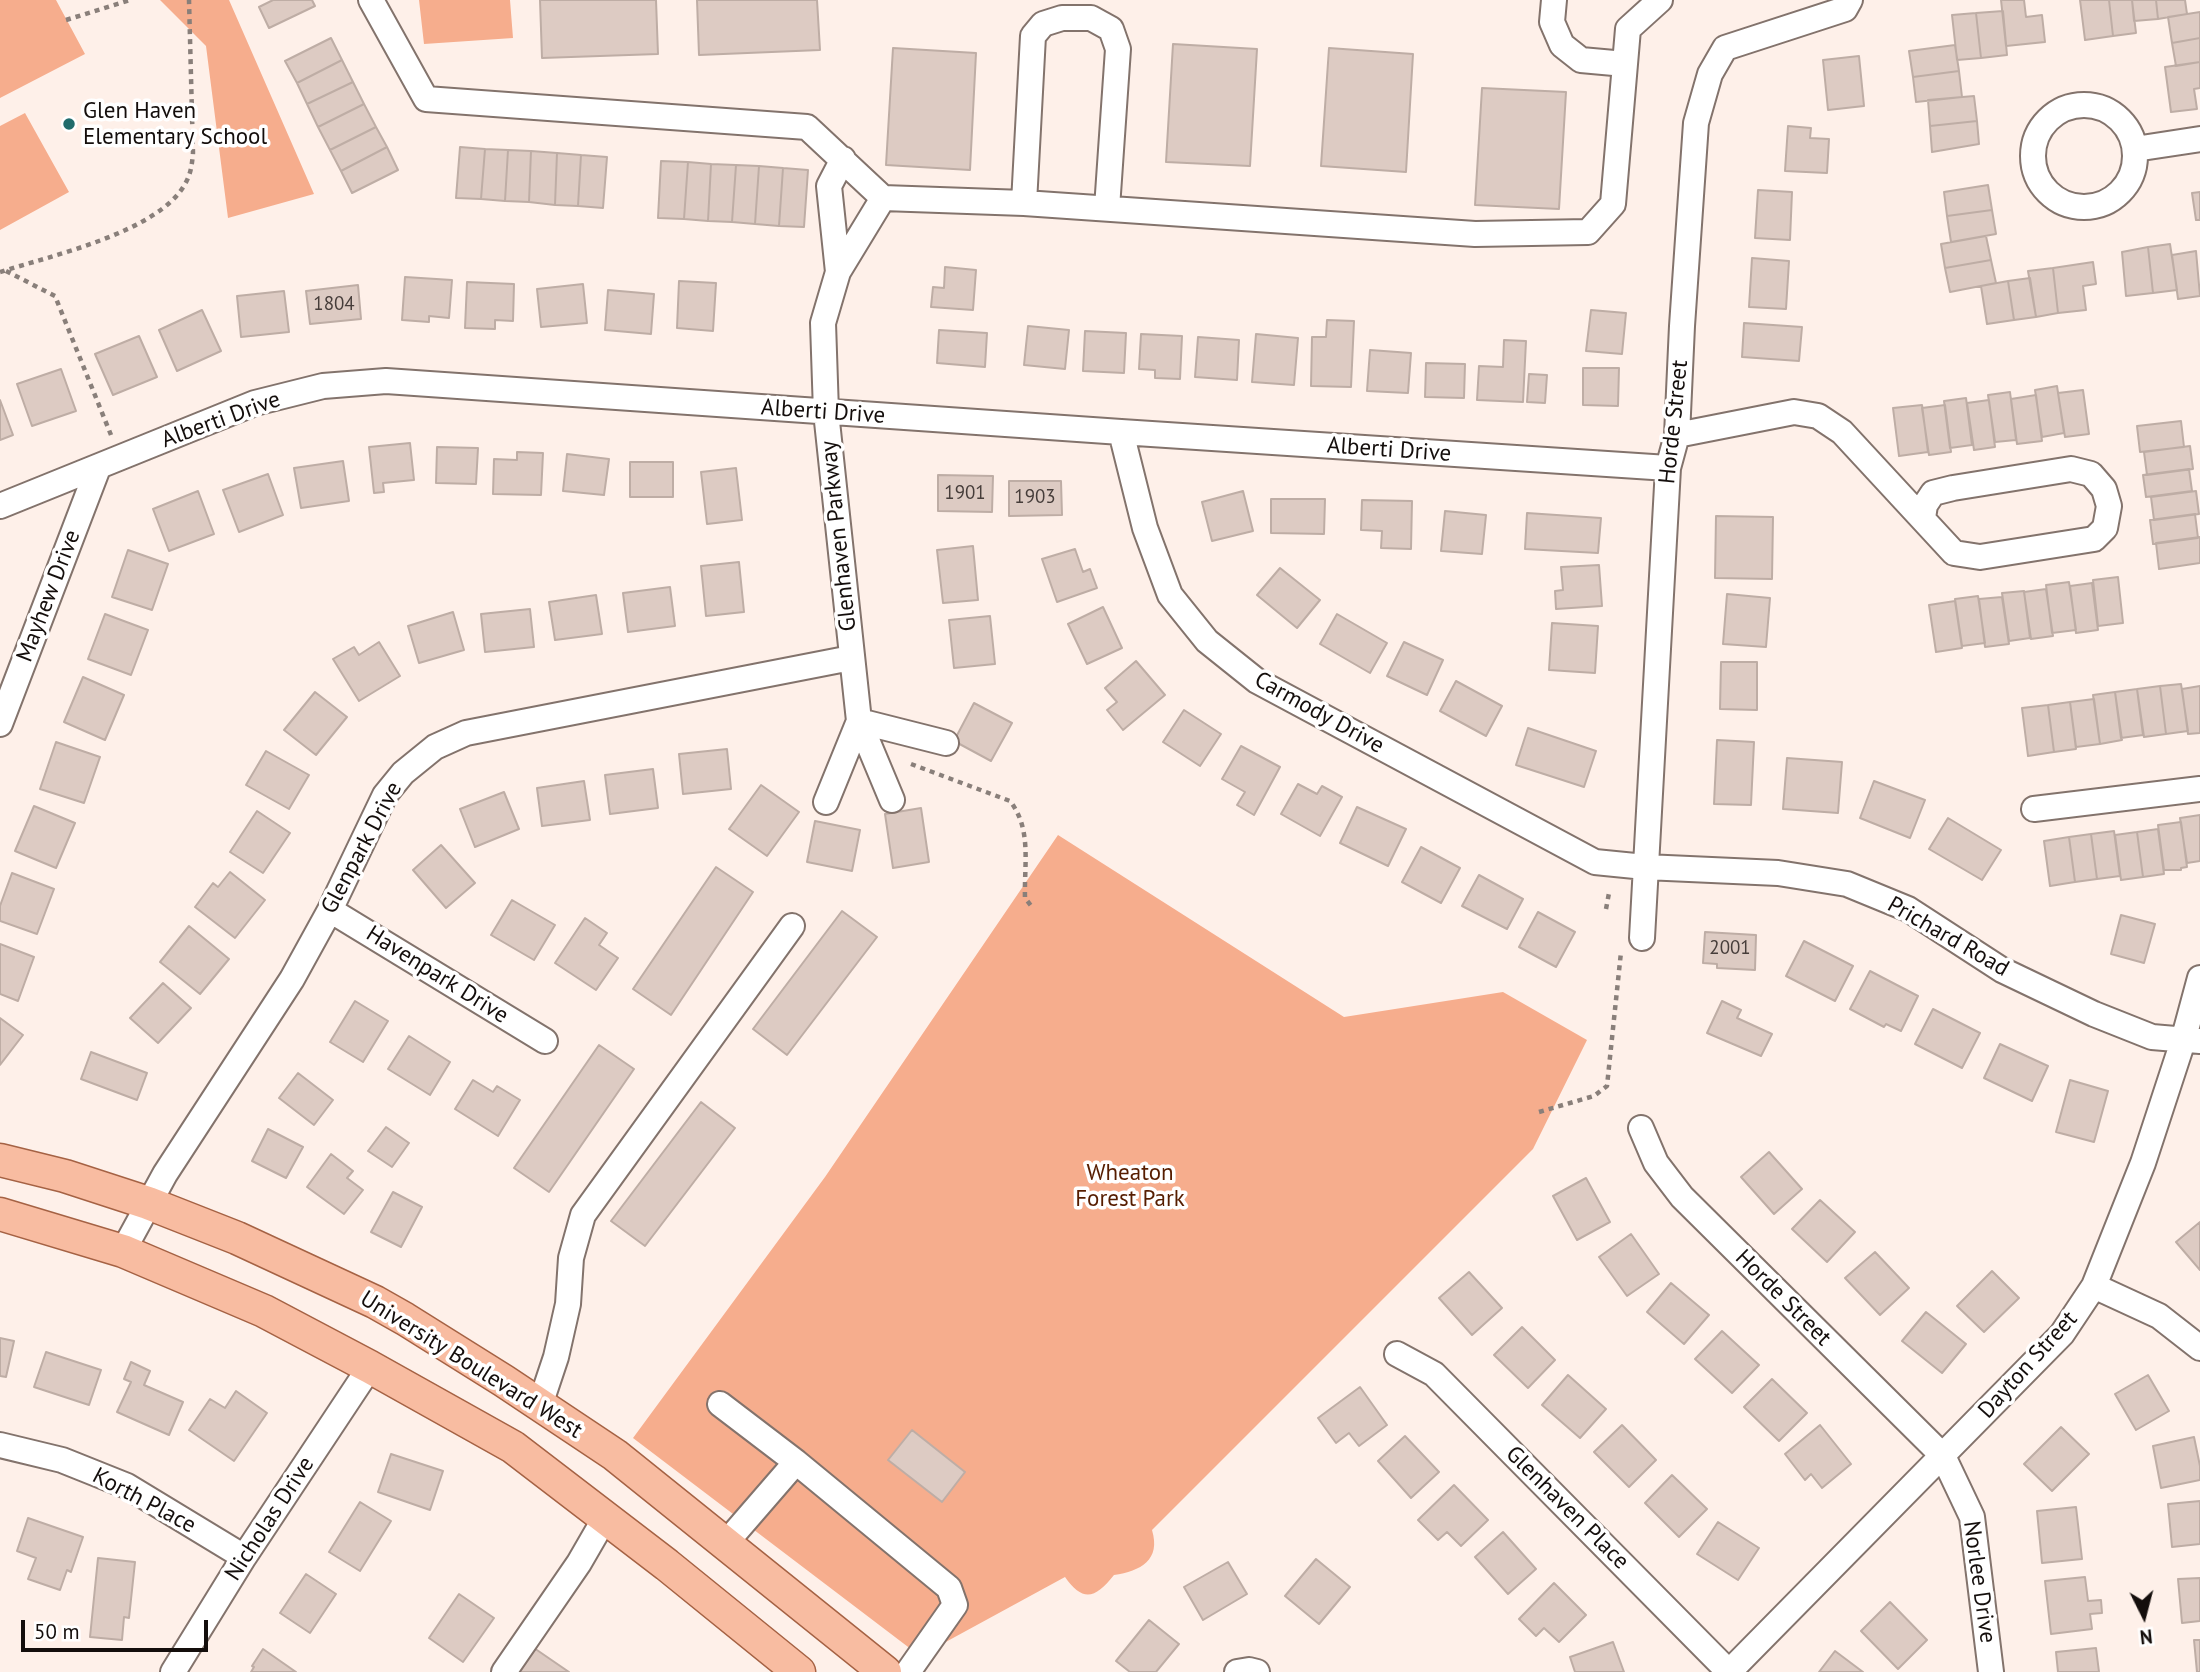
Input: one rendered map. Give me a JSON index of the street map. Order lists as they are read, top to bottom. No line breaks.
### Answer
{"streets":{"main road":["University Boulevard West"],"street":["Alberti Drive","Horde Street","Glenhaven Parkway","Mayhew Drive","Carmody Drive","Glenpark Drive","Prichard Road","Havenpark Drive","Dayton Street","Korth Place","Glenhaven Place","Nicholas Drive","Norlee Drive"]},"crossings":[["Alberti Drive","Horde Street"],["Alberti Drive","Glenhaven Parkway"],["Alberti Drive","Mayhew Drive"],["Alberti Drive","Carmody Drive"],["Horde Street","Carmody Drive"],["Horde Street","Prichard Road"],["Horde Street","Dayton Street"],["Horde Street","Norlee Drive"],["Glenhaven Parkway","Glenpark Drive"],["Carmody Drive","Prichard Road"],["Glenpark Drive","Havenpark Drive"],["Glenpark Drive","University Boulevard West"],["Prichard Road","Dayton Street"],["University Boulevard West","Nicholas Drive"],["Dayton Street","Glenhaven Place"],["Dayton Street","Norlee Drive"],["Korth Place","Nicholas Drive"]],"parks":["Wheaton Forest Park"],"places":["Glen Haven Elementary School"],"house_numbers":["1804","1901","1903","2001"],"scale_bar":"50 m","north":"bottom"}
